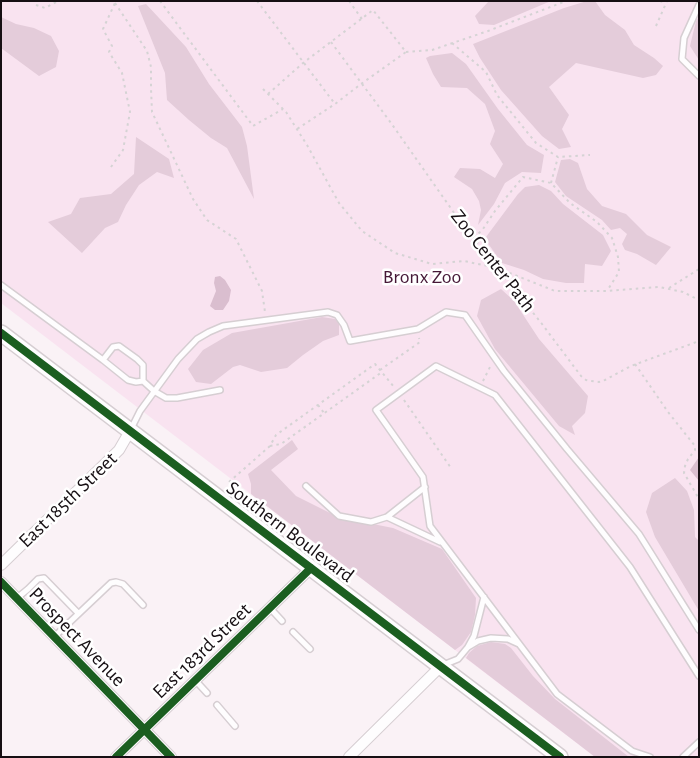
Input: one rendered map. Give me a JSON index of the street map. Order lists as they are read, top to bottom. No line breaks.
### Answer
{"streets":{"main road":["Southern Boulevard"],"street":["East 185th Street","Prospect Avenue","East 183rd Street"],"path":["Zoo Center Path"]},"crossings":[["East 185th Street","Southern Boulevard"],["Southern Boulevard","East 183rd Street"],["Prospect Avenue","East 183rd Street"]],"parks":["Bronx Zoo"]}
